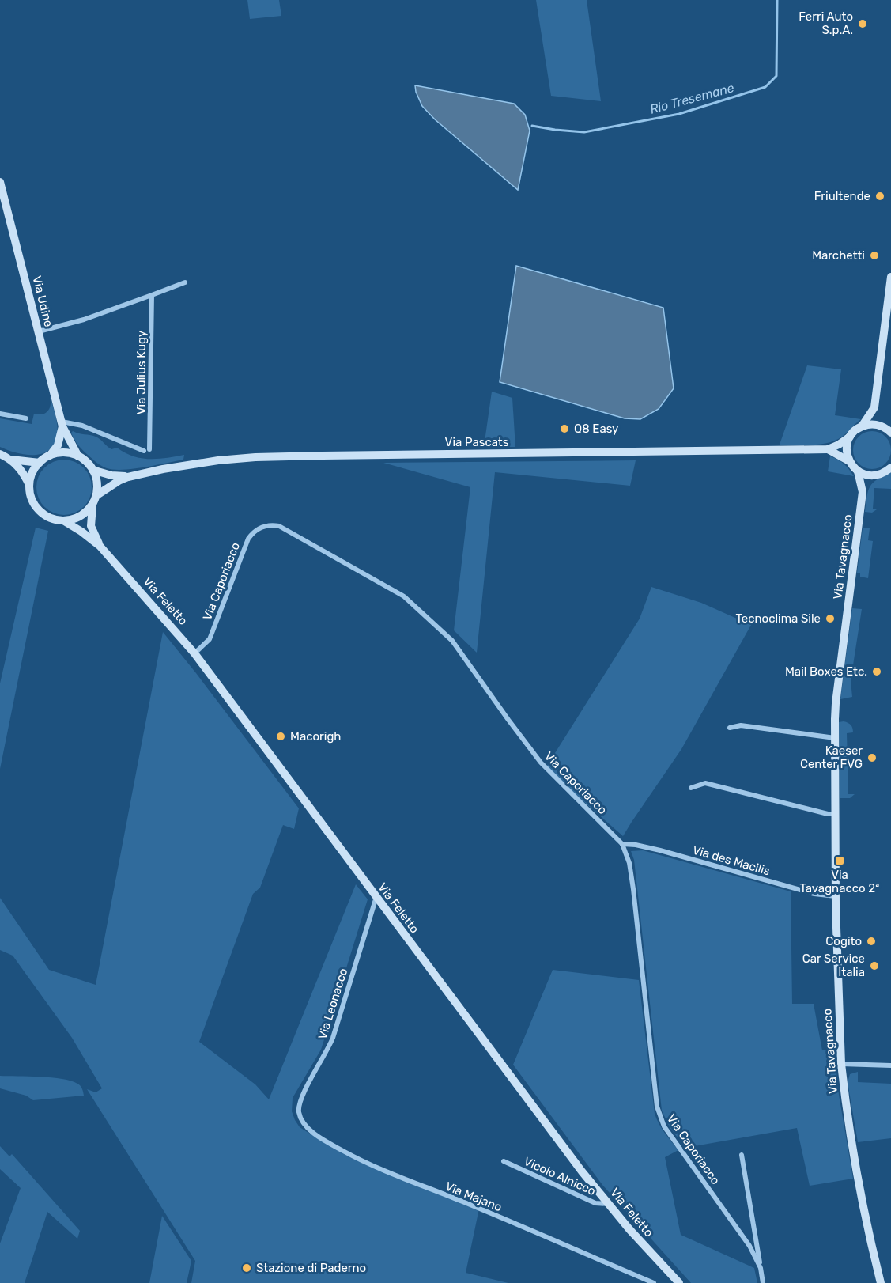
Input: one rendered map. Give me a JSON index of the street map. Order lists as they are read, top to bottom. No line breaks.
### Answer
{"streets":{"street":["Via Udine","Via Julius Kugy","Via Pascats","Via Tavagnacco","Via Caporiacco","Via Feletto","Via des Macilis","Via Leonacco","Vicolo Alnicco","Via Majano"]},"crossings":[["Via Udine","Via Pascats"],["Via Udine","Via Feletto"],["Via Pascats","Via Feletto"],["Via Tavagnacco","Via des Macilis"],["Via Caporiacco","Via Feletto"],["Via Caporiacco","Via des Macilis"],["Via Feletto","Via Leonacco"],["Via Feletto","Vicolo Alnicco"],["Via Leonacco","Via Majano"]],"water":["Rio Tresemane"],"places":{"other":["Ferri Auto S.p.A.","Friultende","Marchetti","Q8 Easy","Tecnoclima Sile","Mail Boxes Etc.","Macorigh","Kaeser Center FVG","Cogito","Car Service Italia","Stazione di Paderno"],"transit":["Via Tavagnacco 2ª"]}}
